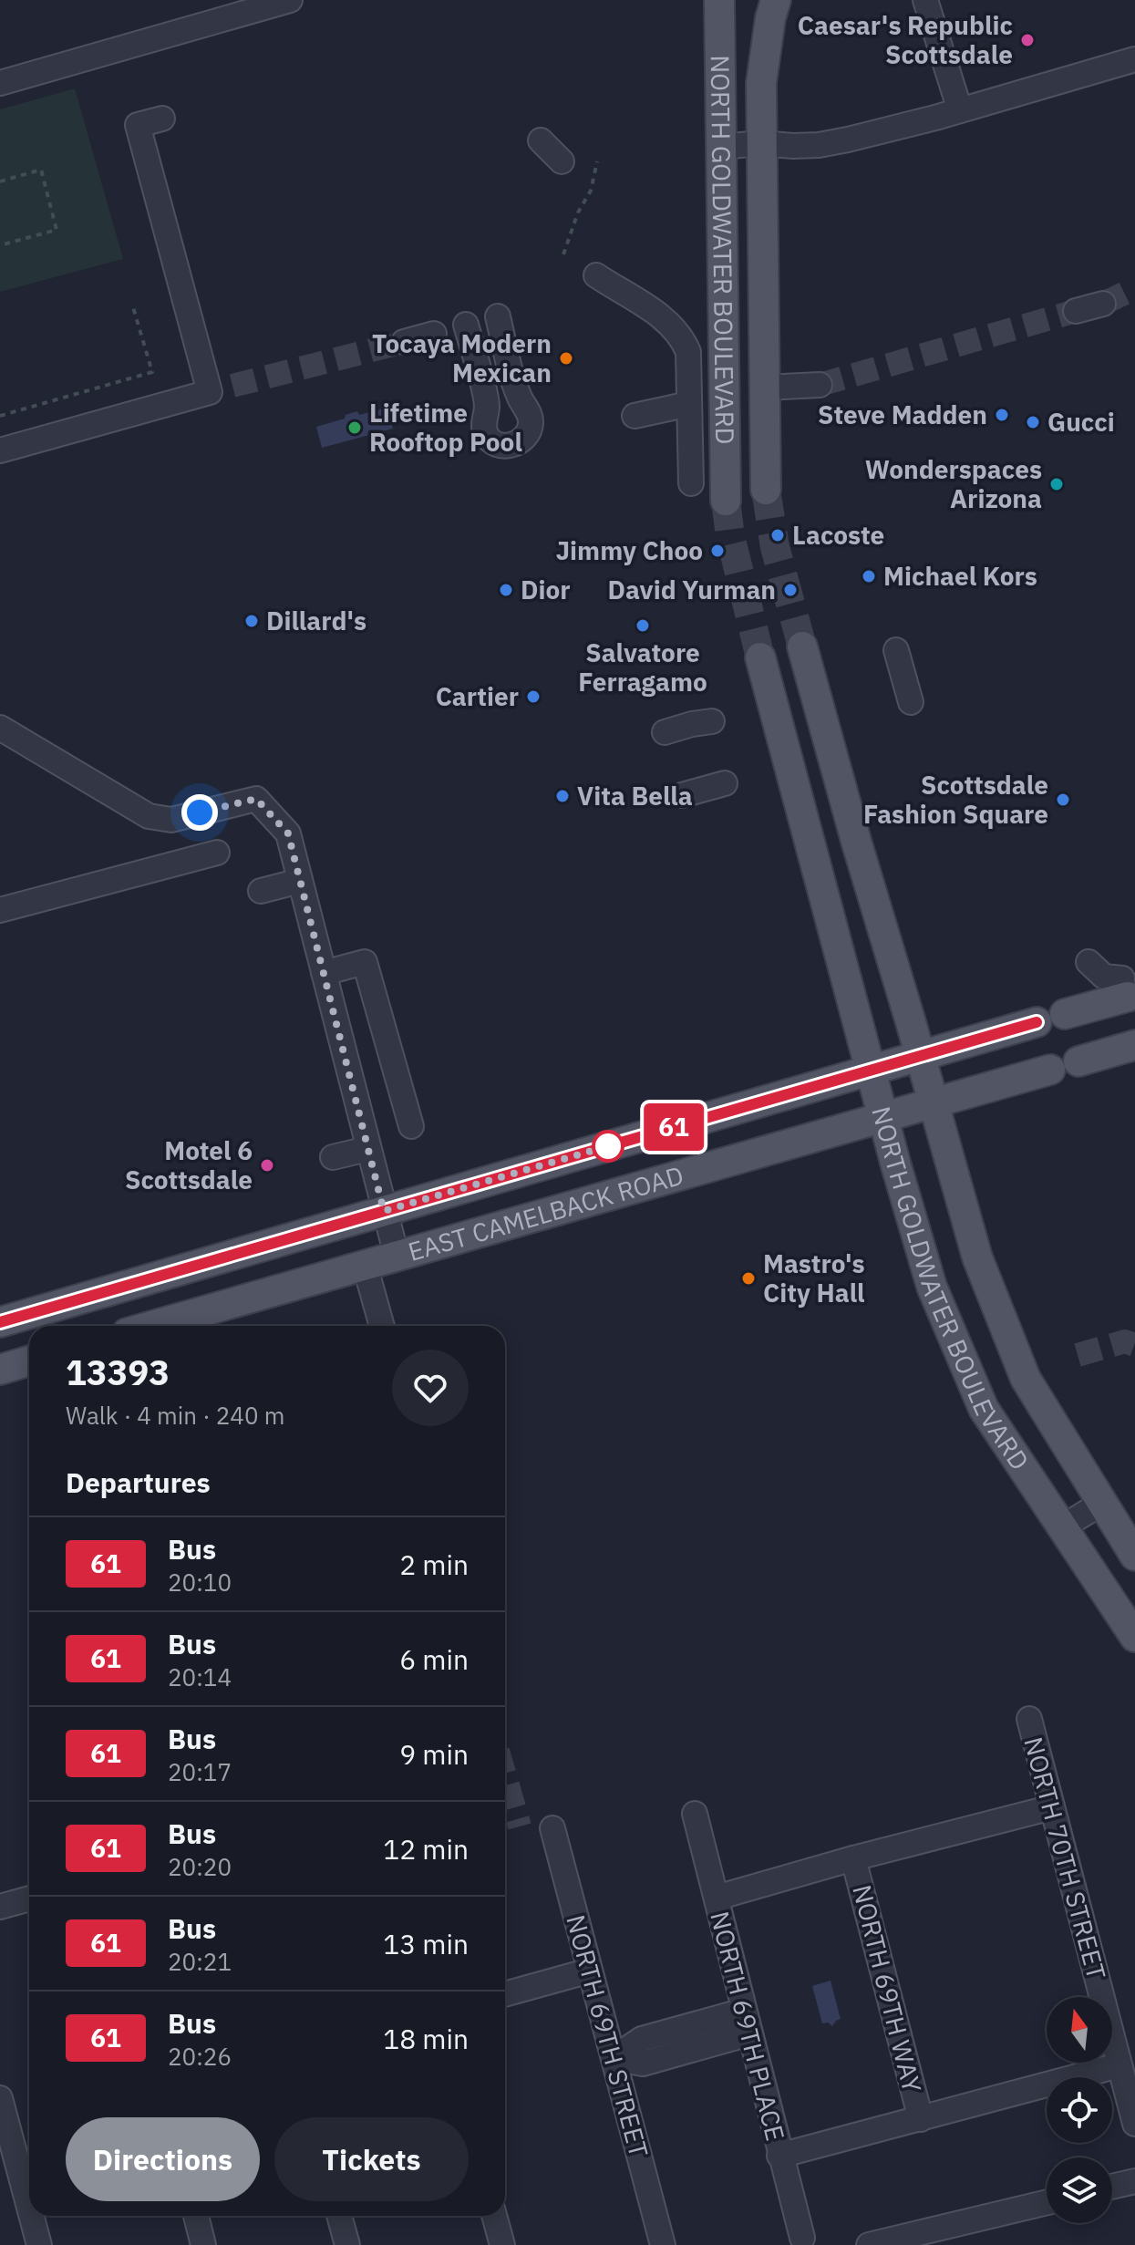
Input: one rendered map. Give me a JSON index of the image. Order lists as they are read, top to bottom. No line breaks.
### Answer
{"streets":{"main road":["NORTH GOLDWATER BOULEVARD","EAST CAMELBACK ROAD"],"street":["NORTH 70TH STREET","NORTH 69TH WAY","NORTH 69TH PLACE","NORTH 69TH STREET"]},"crossings":[["NORTH GOLDWATER BOULEVARD","EAST CAMELBACK ROAD"]],"places":["Caesar's Republic Scottsdale","Tocaya Modern Mexican","Steve Madden","Gucci","Lifetime Rooftop Pool","Wonderspaces Arizona","Lacoste","Jimmy Choo","Michael Kors","Dior","David Yurman","Dillard's","Salvatore Ferragamo","Cartier","Vita Bella","Scottsdale Fashion Square","Motel 6 Scottsdale","Mastro's City Hall"],"lines":["bus line 61"],"north":"top","page":{"on_map":"61","heading":[["13393","Walk · 4 min · 240 m"],"Departures"],"list":[{"mark":"61","name":"Bus","note":"20:10","value":"2 min"},{"mark":"61","name":"Bus","note":"20:14","value":"6 min"},{"mark":"61","name":"Bus","note":"20:17","value":"9 min"},{"mark":"61","name":"Bus","note":"20:20","value":"12 min"},{"mark":"61","name":"Bus","note":"20:21","value":"13 min"},{"mark":"61","name":"Bus","note":"20:26","value":"18 min"}],"buttons":["Directions","Tickets"]}}
